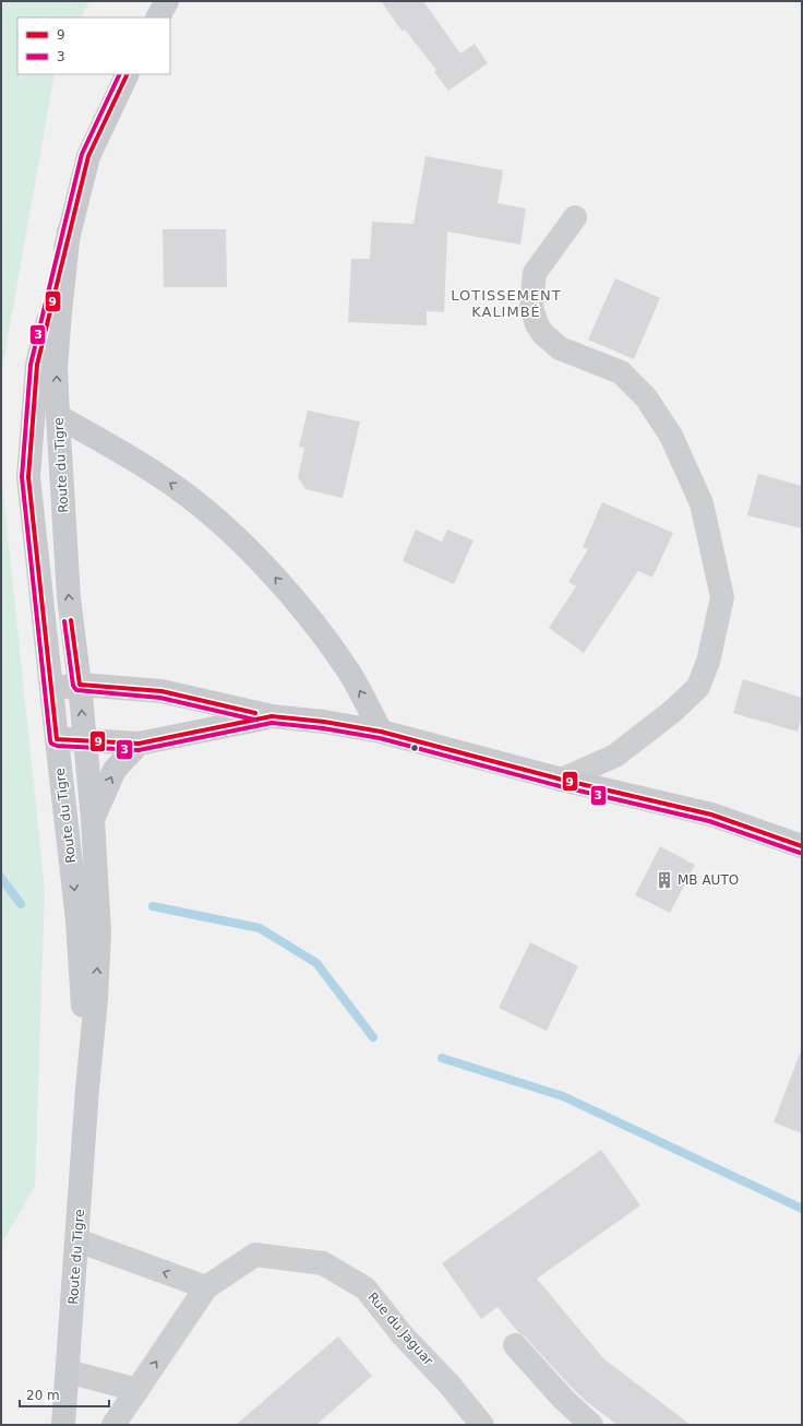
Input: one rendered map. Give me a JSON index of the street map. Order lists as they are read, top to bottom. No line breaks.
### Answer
{"streets":{"main road":["Route du Tigre"],"street":["Rue du Jaguar"]},"districts":["LOTISSEMENT KALIMBÉ"],"places":{"building":["MB AUTO"]},"lines":["transit line 9","transit line 3"],"legend":["9","3"],"scale_bar":"20 m"}
